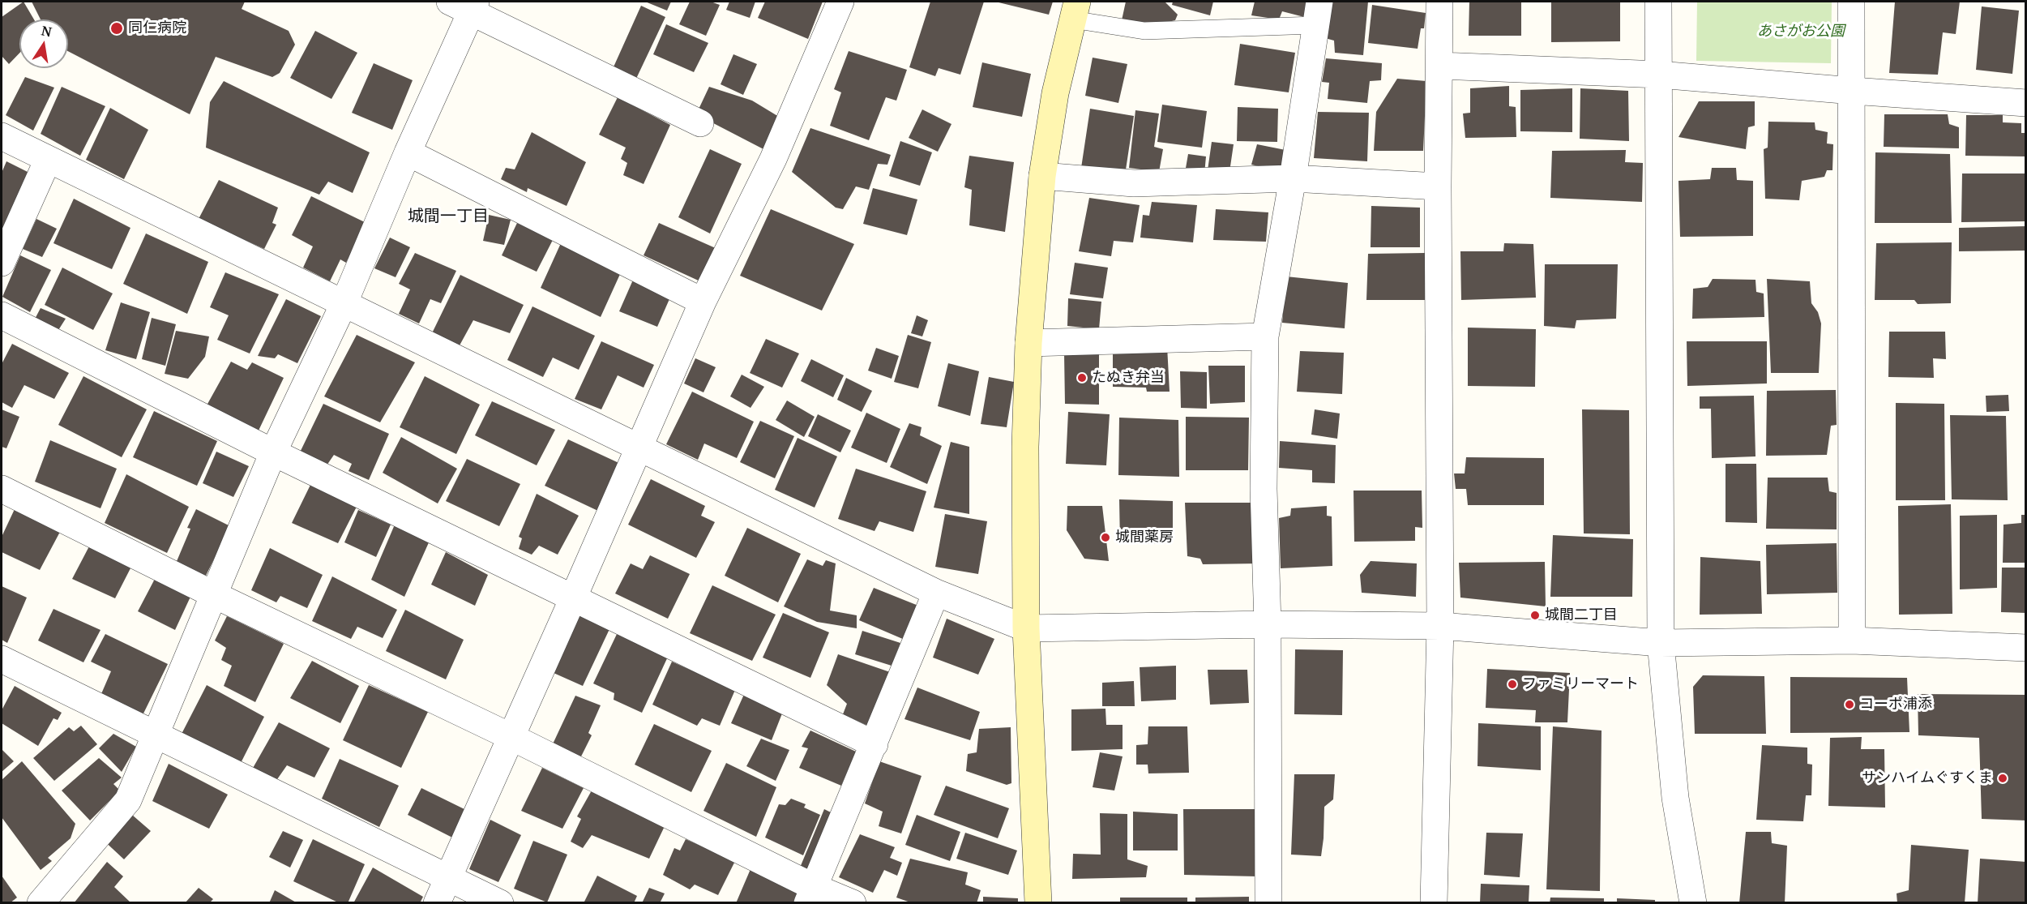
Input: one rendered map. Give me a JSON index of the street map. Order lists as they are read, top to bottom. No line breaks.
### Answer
{"districts":["城間一丁目"],"parks":["あさがお公園"],"places":["同仁病院","たぬき弁当","城間薬房","城間二丁目","ファミリーマート","コーポ浦添","サンハイムぐすくま"],"north":"top"}
